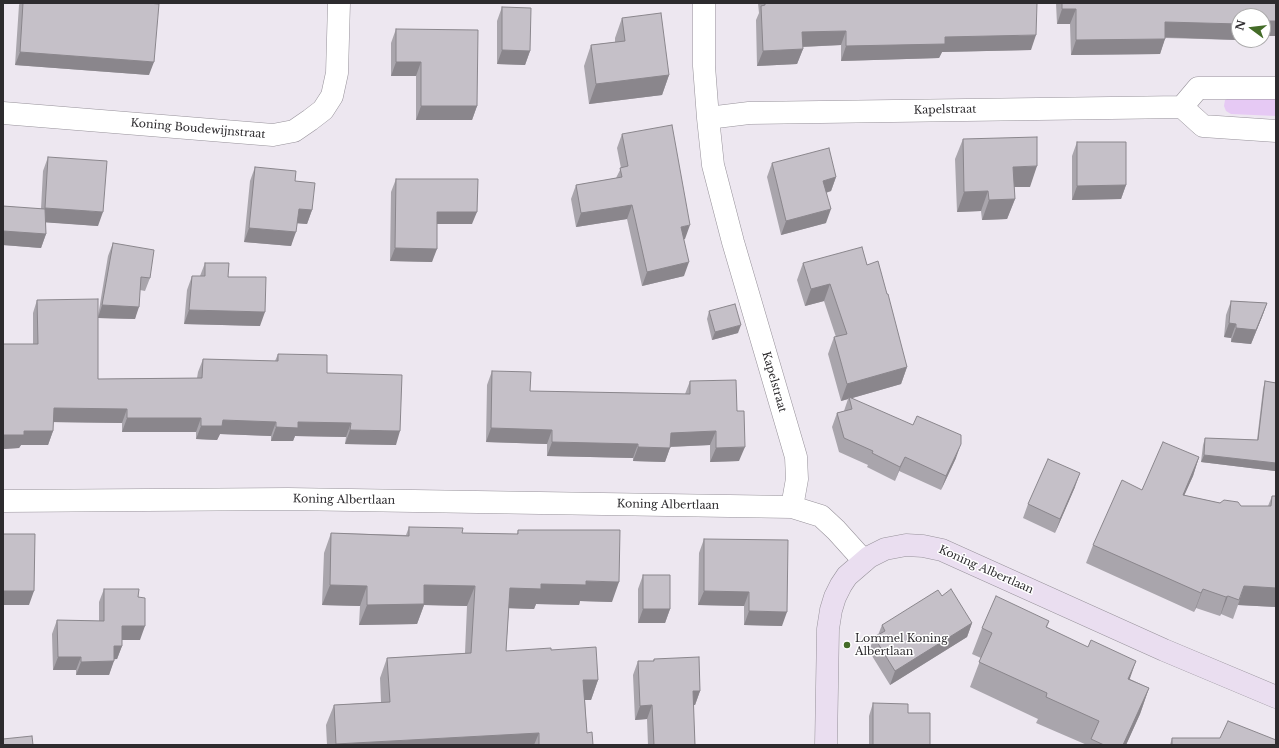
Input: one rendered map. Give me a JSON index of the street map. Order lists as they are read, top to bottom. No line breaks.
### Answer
{"streets":{"main road":["Koning Albertlaan"],"street":["Kapelstraat","Koning Boudewijnstraat"]},"crossings":[["Kapelstraat","Koning Albertlaan"]],"places":["Lommel Koning Albertlaan"],"north":"left"}
